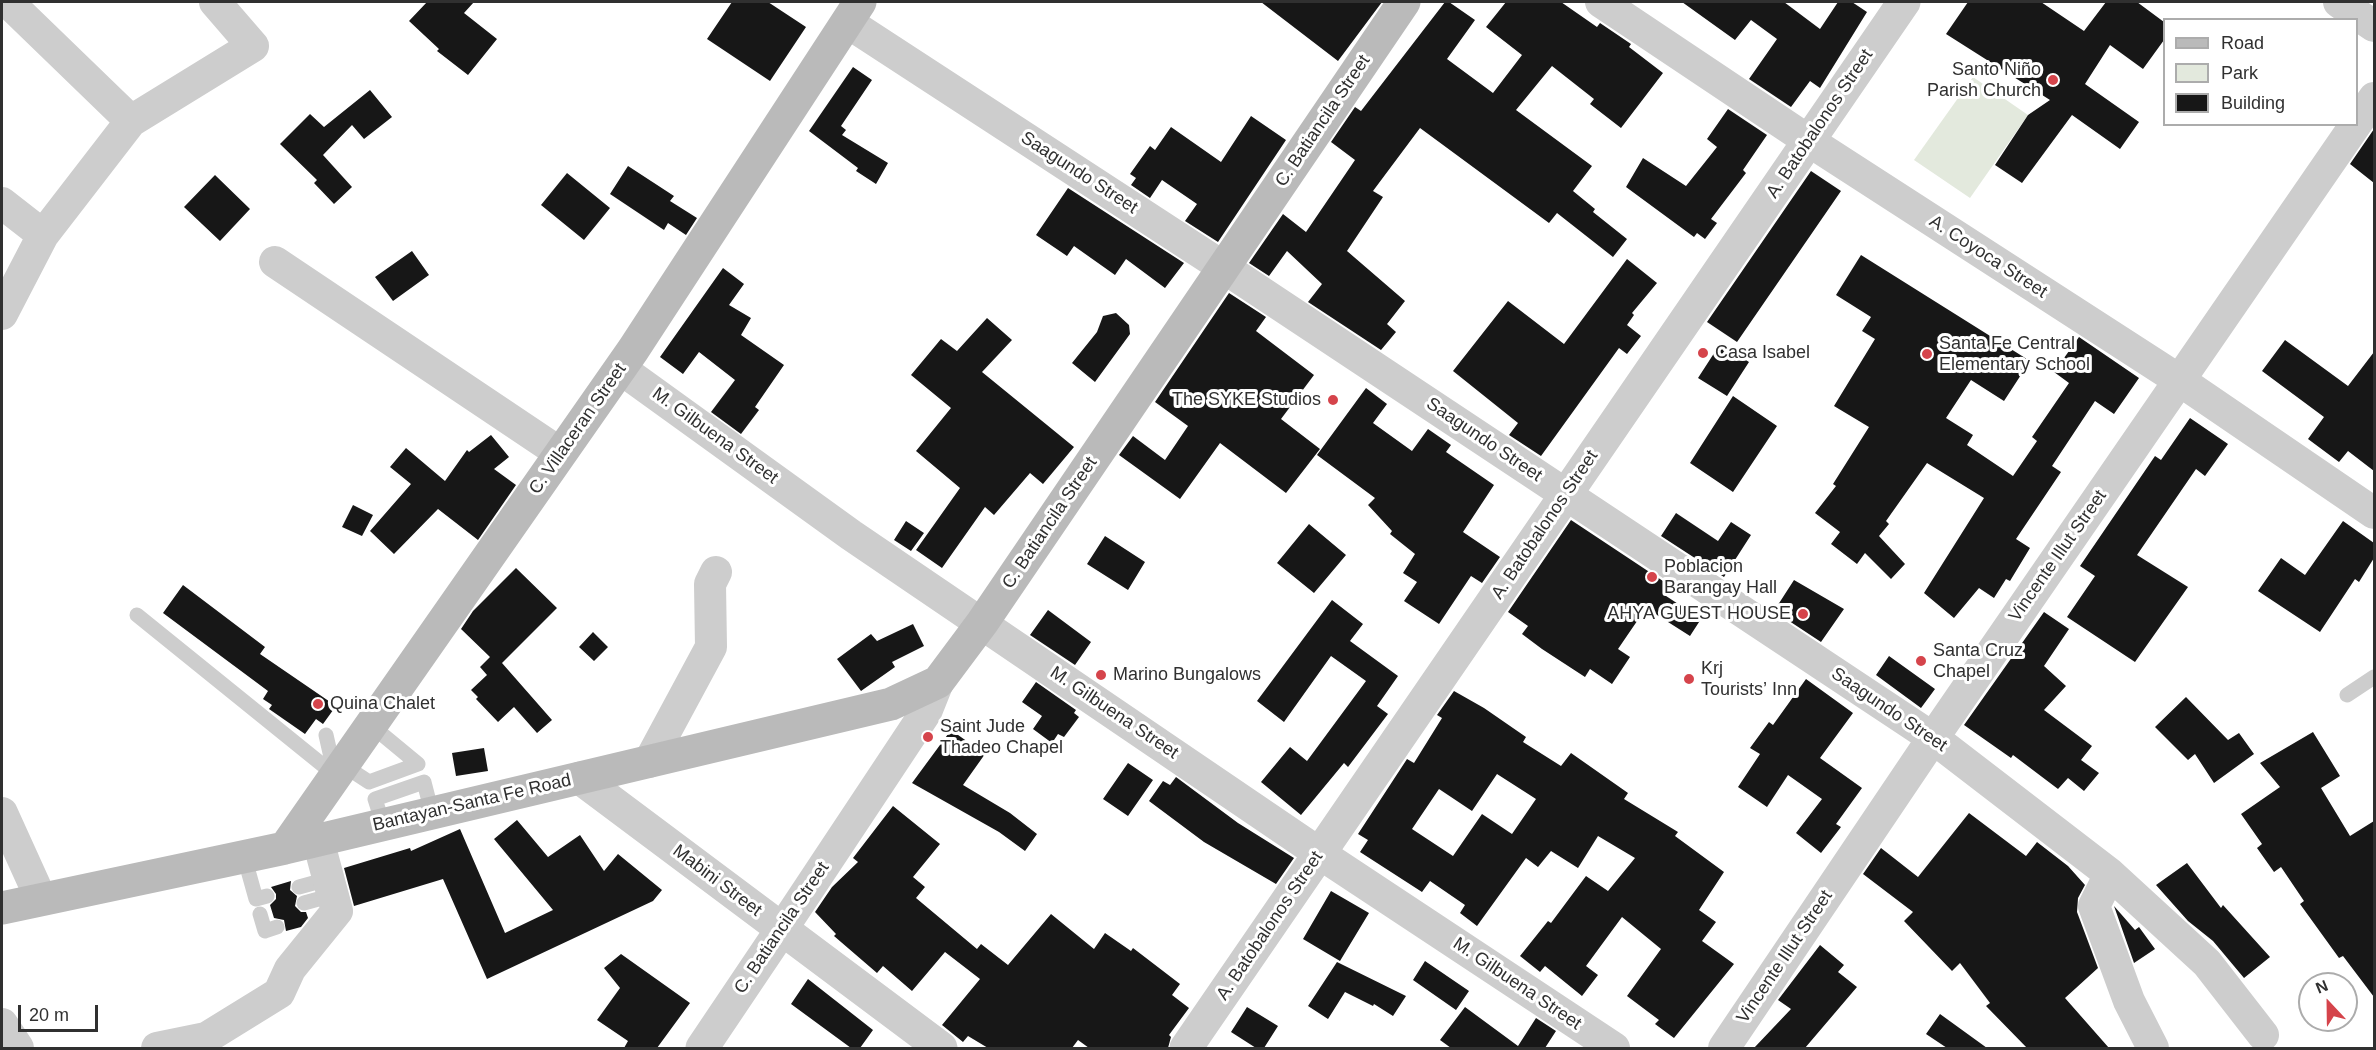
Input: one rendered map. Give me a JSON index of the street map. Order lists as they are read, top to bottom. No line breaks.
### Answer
{"streets":{"main road":["C. Batiancila Street","C. Villaceran Street","Bantayan-Santa Fe Road"],"street":["A. Batobalonos Street","Saagundo Street","A. Coyoca Street","M. Gilbuena Street","Vincente Illut Street","Mabini Street"]},"crossings":[["C. Batiancila Street","Saagundo Street"],["C. Batiancila Street","M. Gilbuena Street"],["C. Batiancila Street","Bantayan-Santa Fe Road"],["C. Batiancila Street","Mabini Street"],["A. Batobalonos Street","Saagundo Street"],["A. Batobalonos Street","A. Coyoca Street"],["A. Batobalonos Street","M. Gilbuena Street"],["Saagundo Street","C. Villaceran Street"],["Saagundo Street","Vincente Illut Street"],["A. Coyoca Street","Vincente Illut Street"],["C. Villaceran Street","M. Gilbuena Street"],["C. Villaceran Street","Bantayan-Santa Fe Road"],["Bantayan-Santa Fe Road","Mabini Street"]],"places":["Santo Niño Parish Church","Casa Isabel","Santa Fe Central Elementary School","The SYKE Studios","Poblacion Barangay Hall","AHYA GUEST HOUSE","Santa Cruz Chapel","Marino Bungalows","Krj Tourists’ Inn","Quina Chalet","Saint Jude Thadeo Chapel"],"legend":["Road","Park","Building"],"scale_bar":"20 m","north":"top"}
